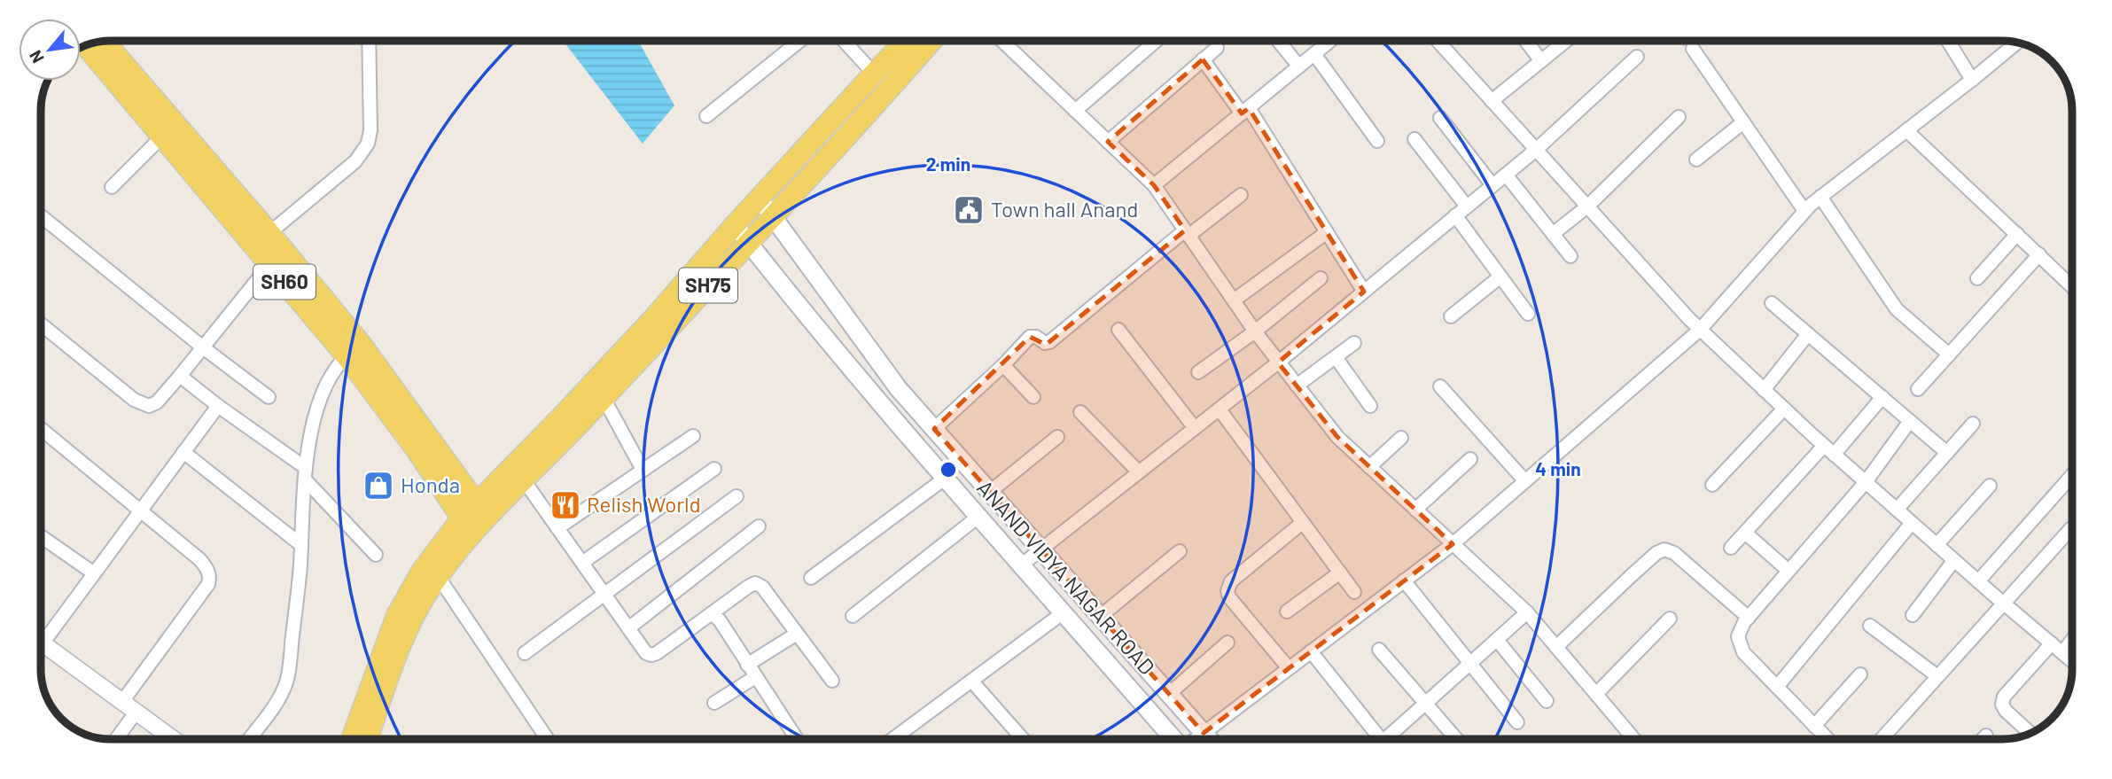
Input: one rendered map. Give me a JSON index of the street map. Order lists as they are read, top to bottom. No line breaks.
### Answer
{"streets":{"main road":["SH60","SH75","ANAND VIDYA NAGAR ROAD"]},"crossings":[["SH60","SH75"],["SH75","ANAND VIDYA NAGAR ROAD"]],"places":{"public building":["Town hall Anand"],"shop":["Honda"],"restaurant":["Relish World"]},"north":"bottom left","rings":["2 min","4 min"]}
